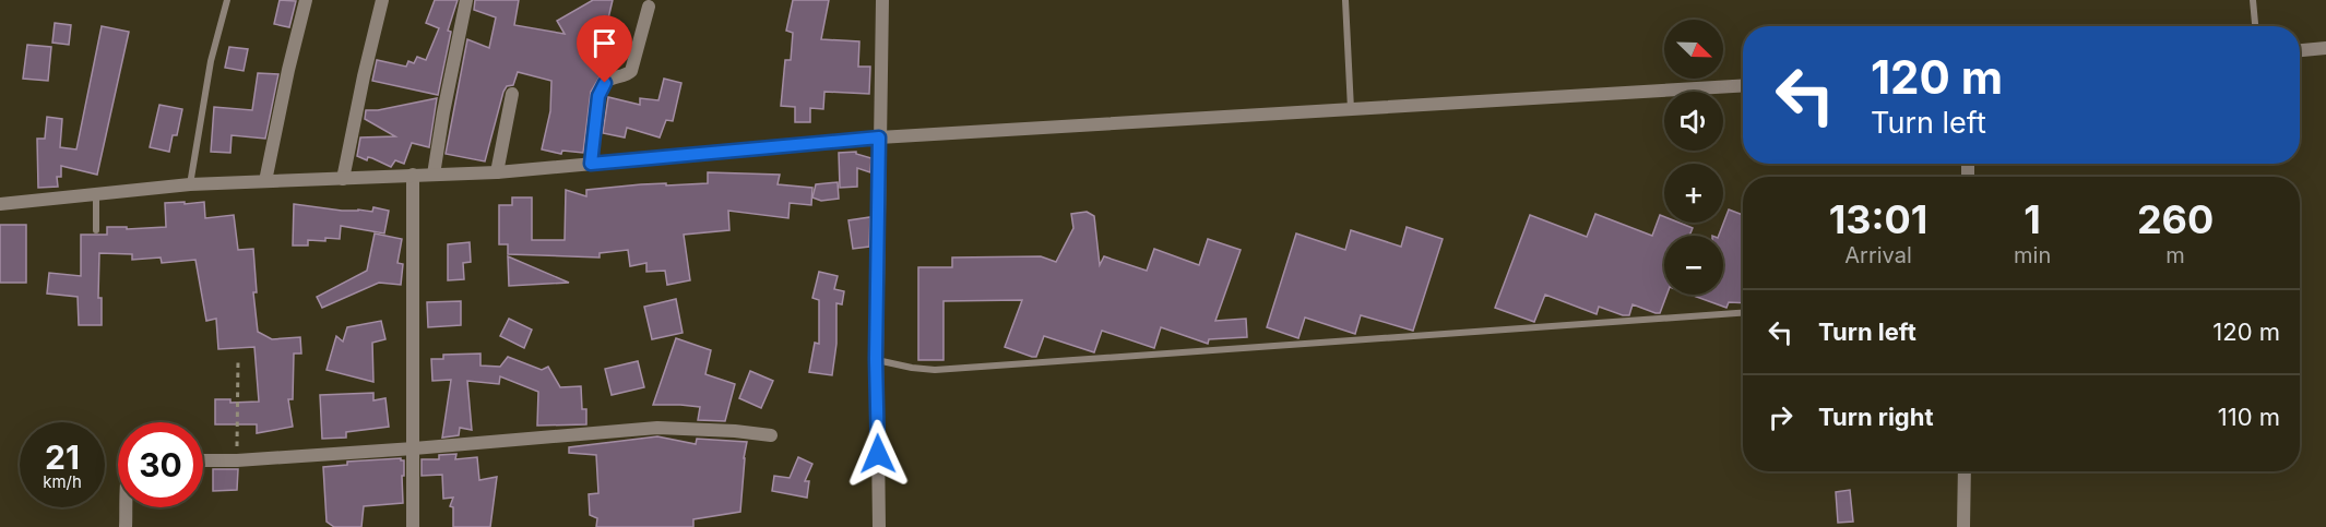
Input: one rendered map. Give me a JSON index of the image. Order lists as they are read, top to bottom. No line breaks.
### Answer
{"north":"bottom right","page":{"map_buttons":["+","−"],"turn":["120 m","Turn left"],"eta":["13:01","Arrival","1","min","260","m"],"list":[{"name":"Turn left","value":"120 m"},{"name":"Turn right","value":"110 m"}],"speed":"21 km/h","limit":"30"}}
